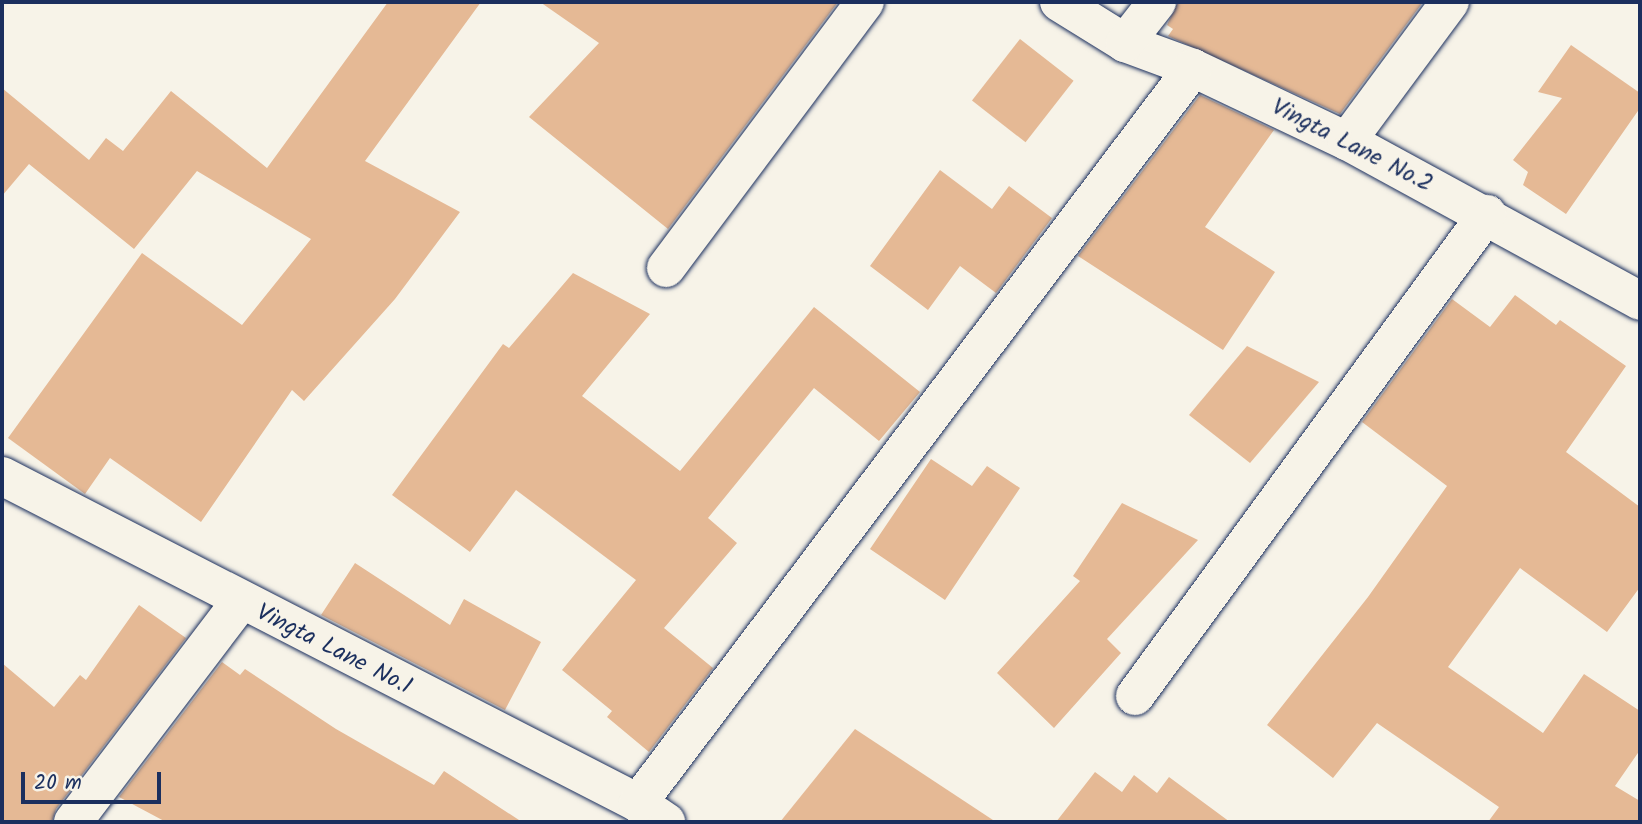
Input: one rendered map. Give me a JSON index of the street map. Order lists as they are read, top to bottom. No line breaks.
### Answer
{"streets":{"street":["Vingta Lane No.2","Vingta Lane No.1"]},"scale_bar":"20 m"}
